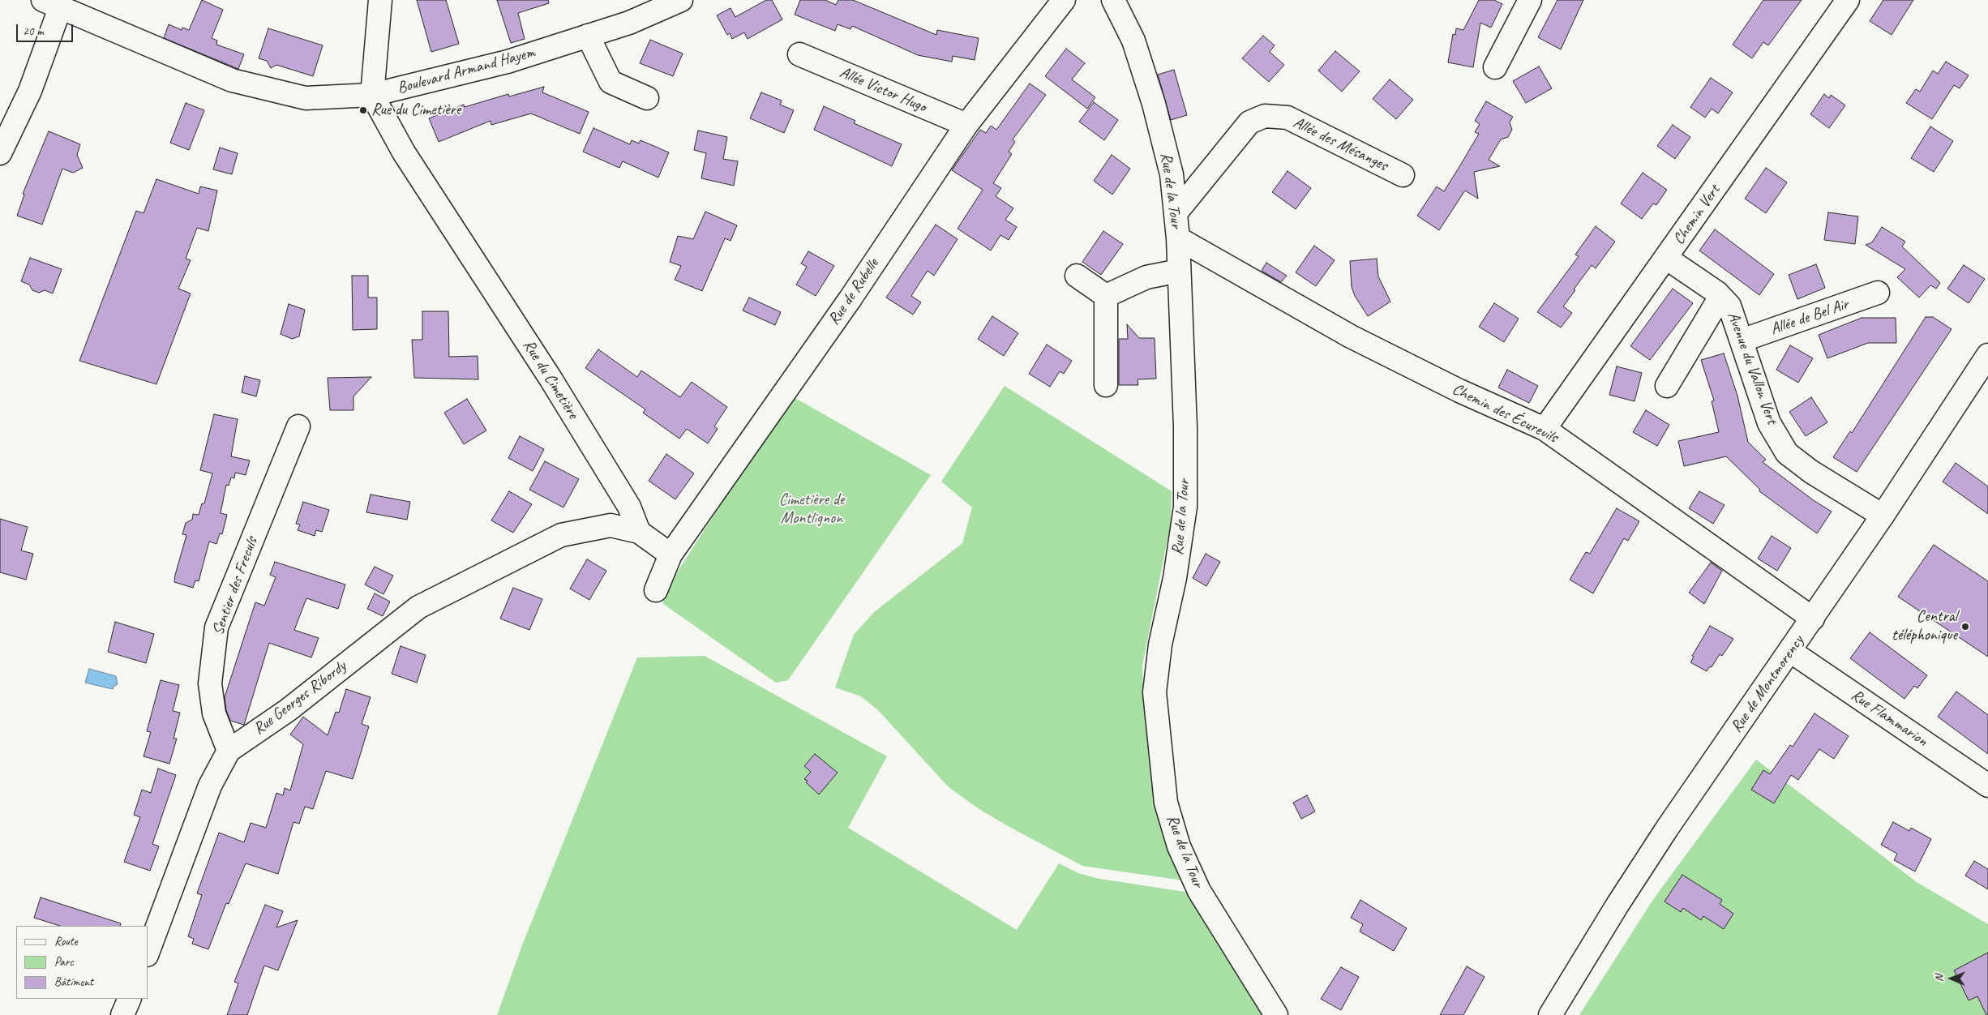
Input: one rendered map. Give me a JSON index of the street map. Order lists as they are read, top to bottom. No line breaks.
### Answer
{"streets":{"street":["Boulevard Armand Hayem","Allée Victor Hugo","Allée des Mésanges","Rue de la Tour","Chemin Vert","Rue de Rubelle","Allée de Bel Air","Avenue du Vallon Vert","Rue du Cimetière","Chemin des Écureuils","Sentier des Freculs","Rue de Montmorency","Rue Georges Ribordy","Rue Flammarion"]},"crossings":[["Boulevard Armand Hayem","Rue du Cimetière"],["Allée Victor Hugo","Rue de Rubelle"],["Allée des Mésanges","Rue de la Tour"],["Rue de la Tour","Chemin des Écureuils"],["Chemin Vert","Chemin des Écureuils"],["Allée de Bel Air","Avenue du Vallon Vert"],["Avenue du Vallon Vert","Rue de Montmorency"],["Rue du Cimetière","Rue Georges Ribordy"],["Chemin des Écureuils","Rue de Montmorency"],["Sentier des Freculs","Rue Georges Ribordy"],["Rue de Montmorency","Rue Flammarion"]],"parks":["Cimetière de Montlignon"],"places":["Rue du Cimetière","Central téléphonique"],"legend":["Route","Parc","Bâtiment"],"scale_bar":"20 m","north":"left"}
